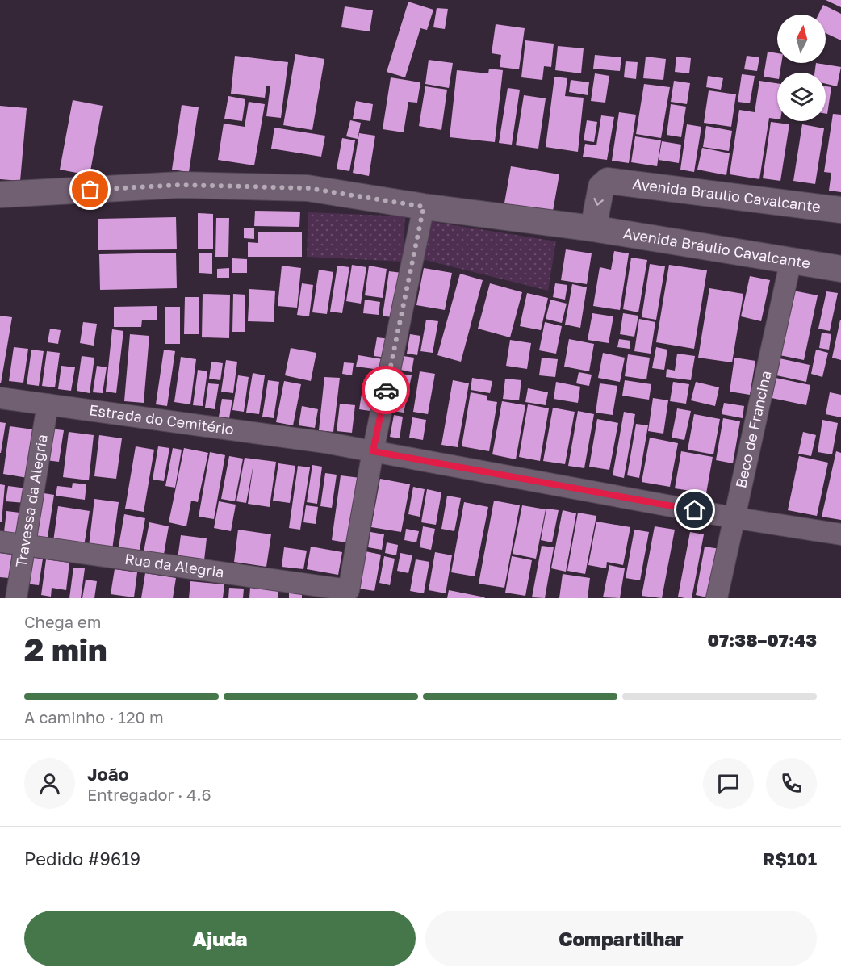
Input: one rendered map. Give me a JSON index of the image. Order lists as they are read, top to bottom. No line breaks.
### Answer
{"streets":{"street":["Avenida Braulio Cavalcante","Avenida Bráulio Cavalcante","Estrada do Cemitério","Beco de Francina","Travessa da Alegria","Rua da Alegria"]},"crossings":[["Avenida Braulio Cavalcante","Avenida Bráulio Cavalcante"],["Avenida Bráulio Cavalcante","Beco de Francina"],["Estrada do Cemitério","Beco de Francina"],["Estrada do Cemitério","Travessa da Alegria"],["Estrada do Cemitério","Rua da Alegria"],["Travessa da Alegria","Rua da Alegria"]],"one_way":["Avenida Braulio Cavalcante"],"north":"top","page":{"heading":["2 min","Chega em","07:38–07:43"],"panel":["João","Entregador · 4.6","Pedido #9619","R$101"],"bar":"A caminho · 120 m","buttons":["Ajuda","Compartilhar"]}}
